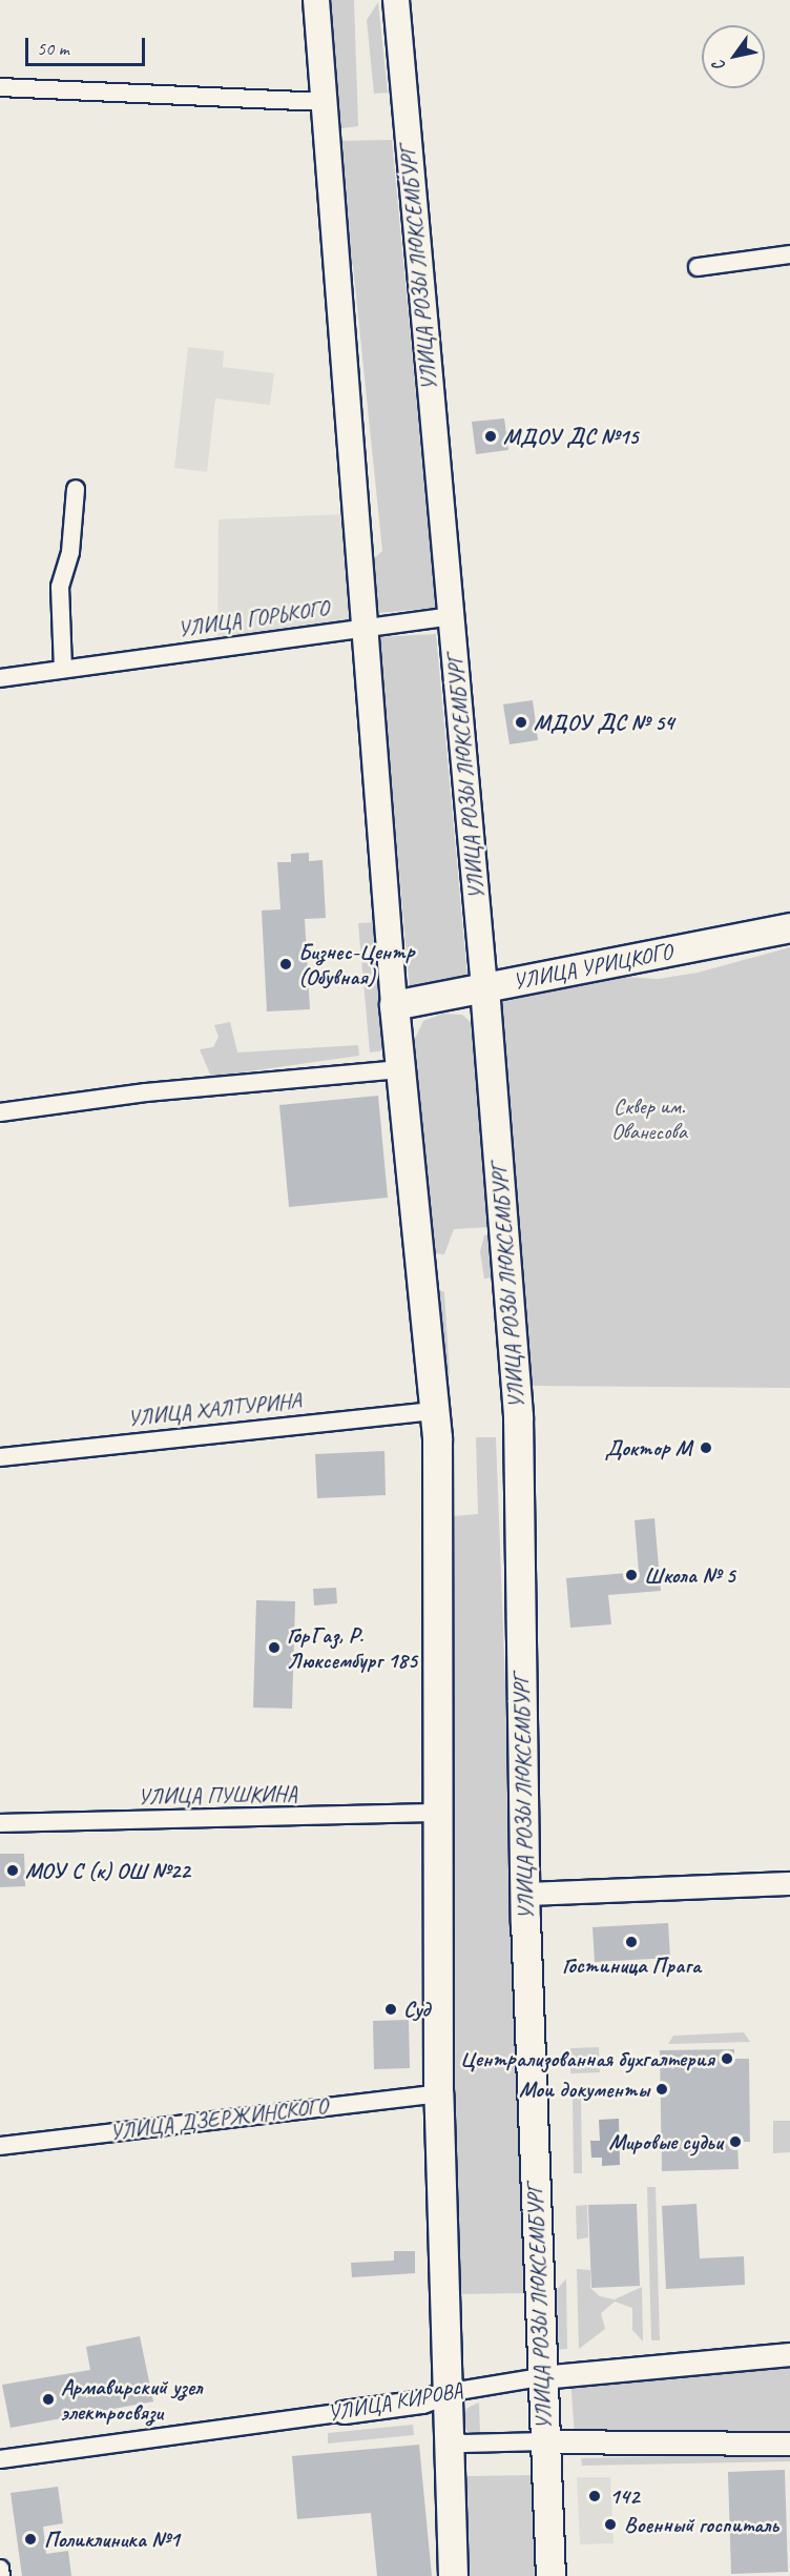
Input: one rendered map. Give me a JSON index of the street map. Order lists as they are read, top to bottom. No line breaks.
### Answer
{"streets":{"main road":["УЛИЦА РОЗЫ ЛЮКСЕМБУРГ","УЛИЦА УРИЦКОГО"],"street":["УЛИЦА ГОРЬКОГО","УЛИЦА ХАЛТУРИНА","УЛИЦА ПУШКИНА","УЛИЦА ДЗЕРЖИНСКОГО","УЛИЦА КИРОВА"]},"crossings":[["УЛИЦА РОЗЫ ЛЮКСЕМБУРГ","УЛИЦА ГОРЬКОГО"],["УЛИЦА РОЗЫ ЛЮКСЕМБУРГ","УЛИЦА УРИЦКОГО"],["УЛИЦА РОЗЫ ЛЮКСЕМБУРГ","УЛИЦА КИРОВА"]],"parks":["Сквер им. Ованесова"],"places":["МДОУ ДС №15","МДОУ ДС № 54","Бизнес-Центр (Обувная)","Доктор М","Школа № 5","ГорГаз, Р. Люксембург 185","МОУ С (к) ОШ №22","Гостиница Прага","Суд","Централизованная бухгалтерия","Мои документы","Мировые судьи","Армавирский узел электросвязи","142","Военный госпиталь","Поликлиника №1"],"scale_bar":"50 m","north":"bottom left"}
